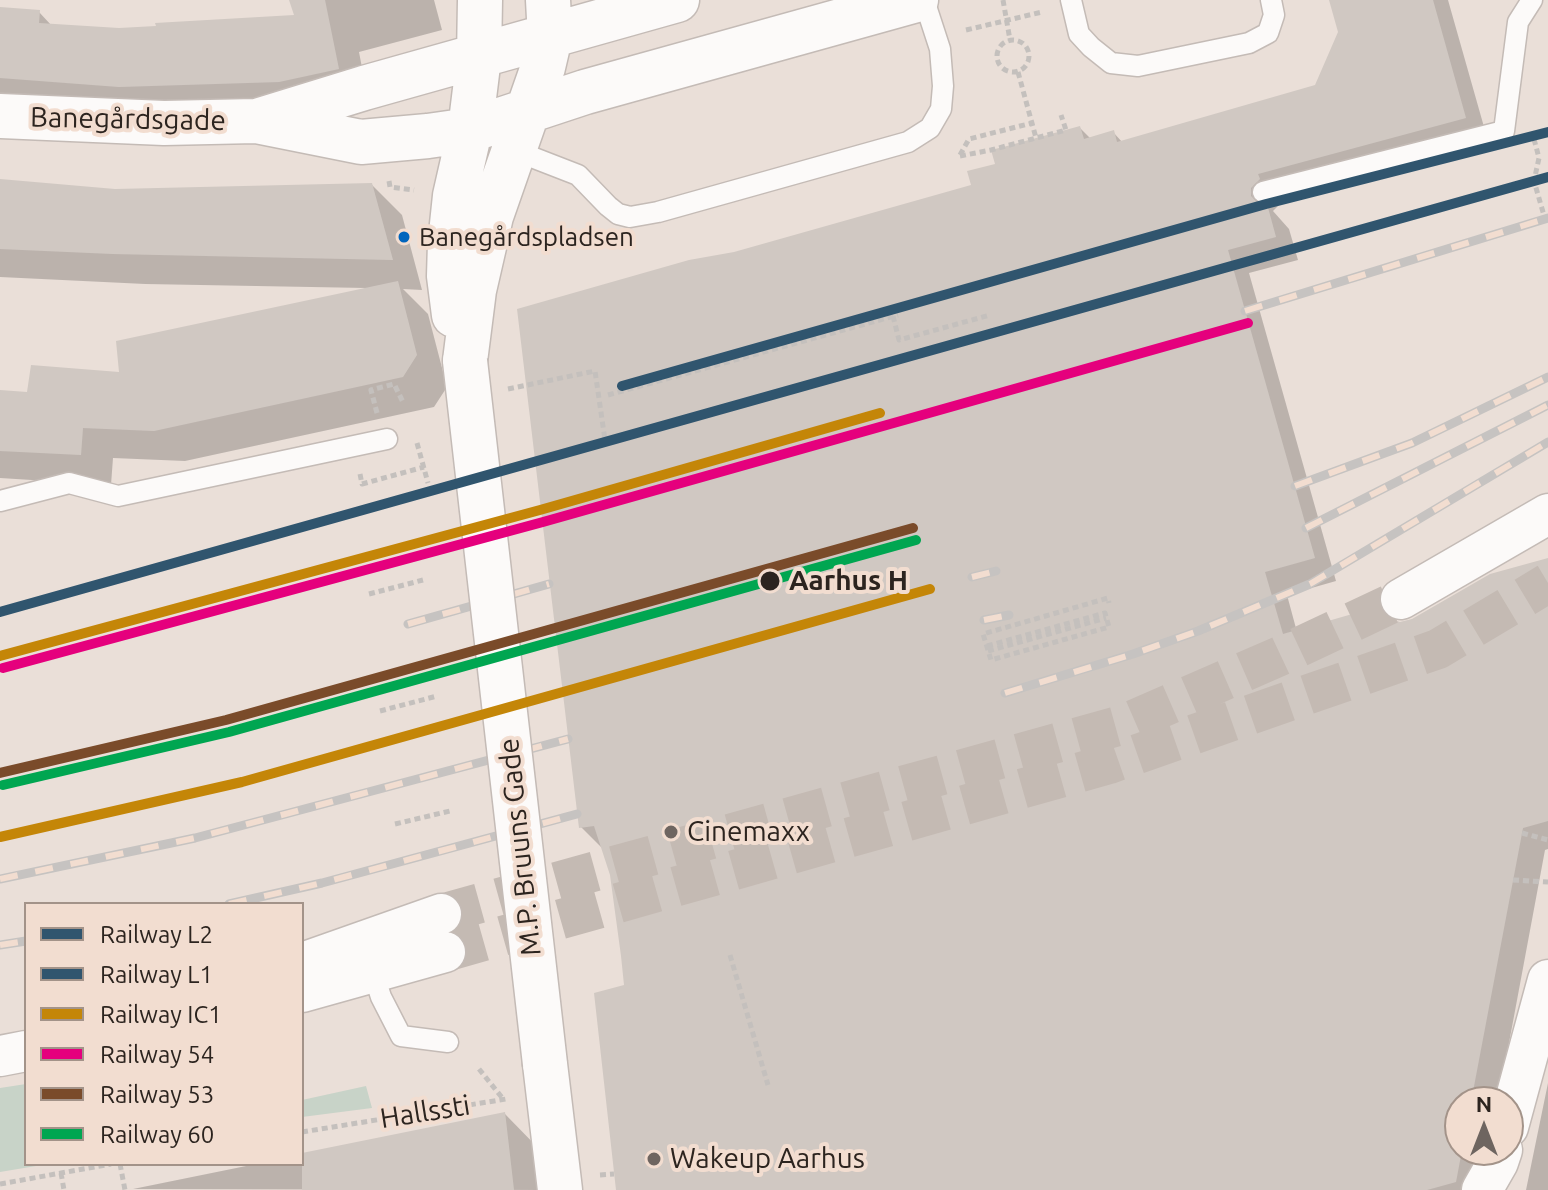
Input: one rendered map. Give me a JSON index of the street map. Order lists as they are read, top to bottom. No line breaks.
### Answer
{"streets":{"street":["Banegårdsgade","M.P. Bruuns Gade"],"path":["Hallssti"]},"crossings":[["M.P. Bruuns Gade","Hallssti"]],"places":["Banegårdspladsen","Aarhus H","Cinemaxx","Wakeup Aarhus"],"lines":["rail line L1","rail line L2","rail line 54","rail line IC1","rail line 53","rail line 60"],"legend":["Railway L2","Railway L1","Railway IC1","Railway 54","Railway 53","Railway 60"],"north":"top"}
